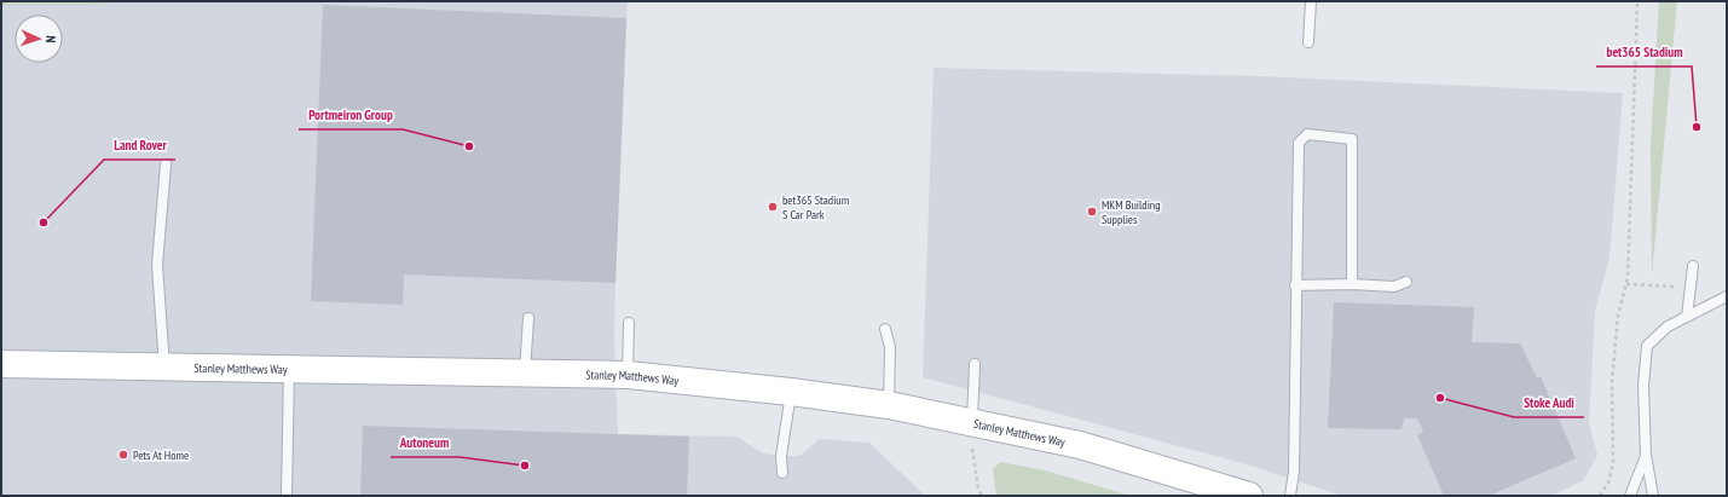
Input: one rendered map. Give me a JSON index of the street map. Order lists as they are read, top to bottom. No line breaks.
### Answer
{"streets":{"main road":["Stanley Matthews Way"]},"places":["bet365 Stadium","Portmeiron Group","bet365 Stadium S Car Park","MKM Building Supplies","Land Rover","Stoke Audi","Pets At Home","Autoneum"],"north":"right"}
